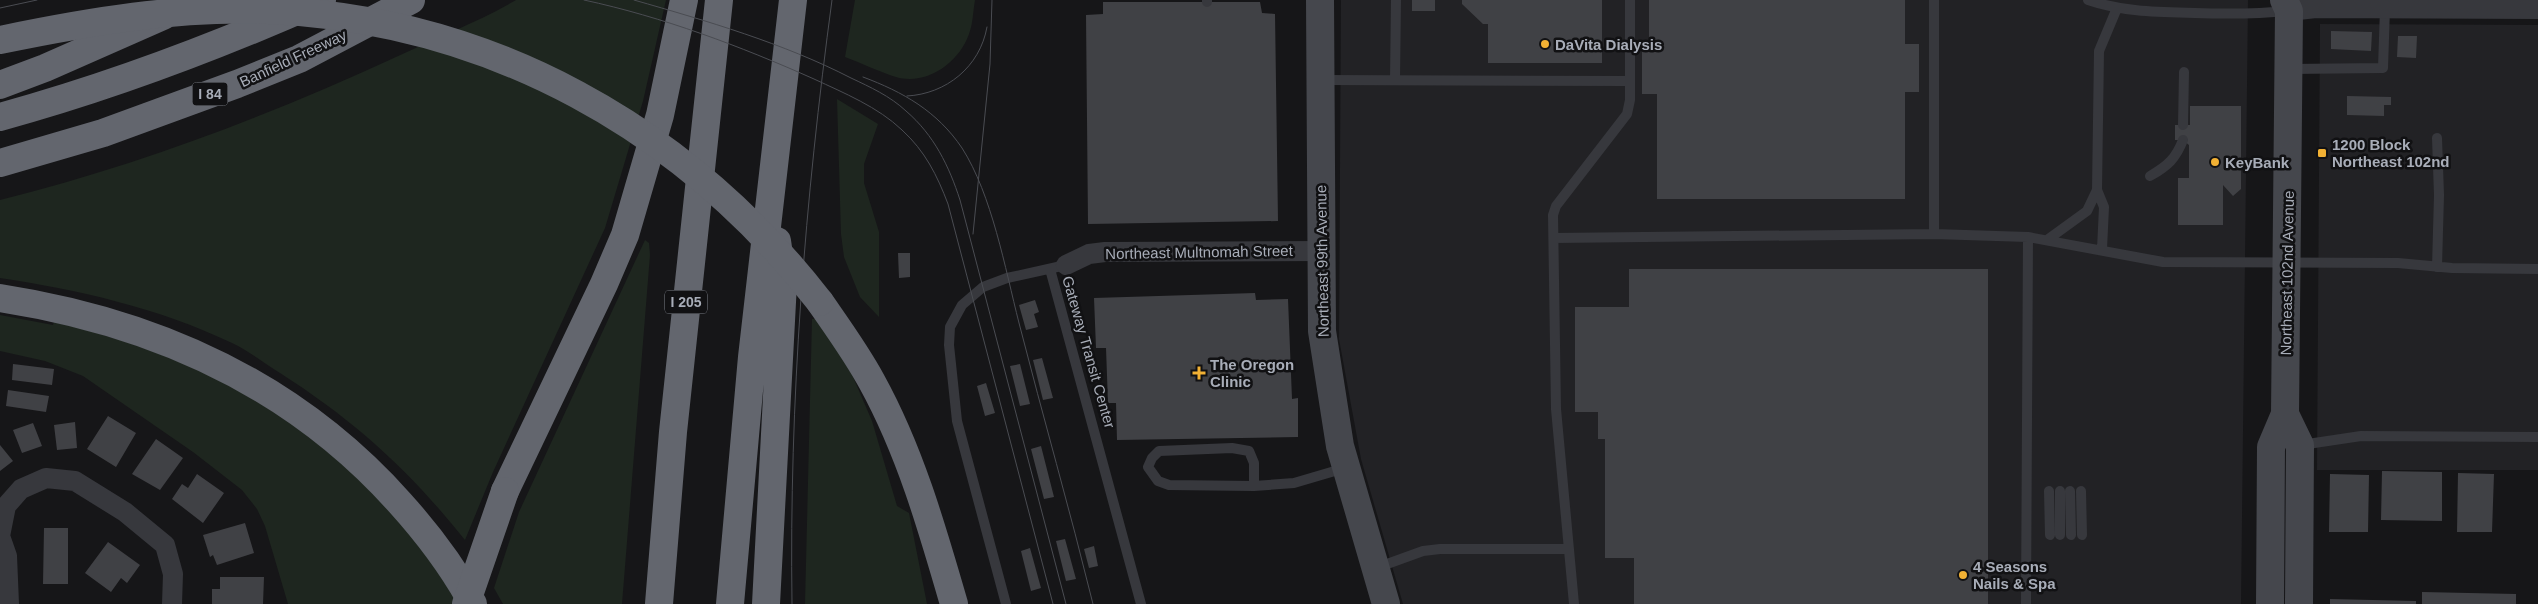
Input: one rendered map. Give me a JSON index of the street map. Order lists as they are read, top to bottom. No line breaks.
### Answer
{"streets":{"highway":["Banfield Freeway","I 84","I 205"],"main road":["Northeast 99th Avenue","Northeast 102nd Avenue"],"street":["Northeast Multnomah Street"],"lane":["Gateway Transit Center"]},"crossings":[["Northeast Multnomah Street","Northeast 99th Avenue"],["Northeast Multnomah Street","Gateway Transit Center"]],"places":{"other":["DaVita Dialysis","KeyBank","4 Seasons Nails & Spa"],"transit":["1200 Block Northeast 102nd"],"health":["The Oregon Clinic"]}}
